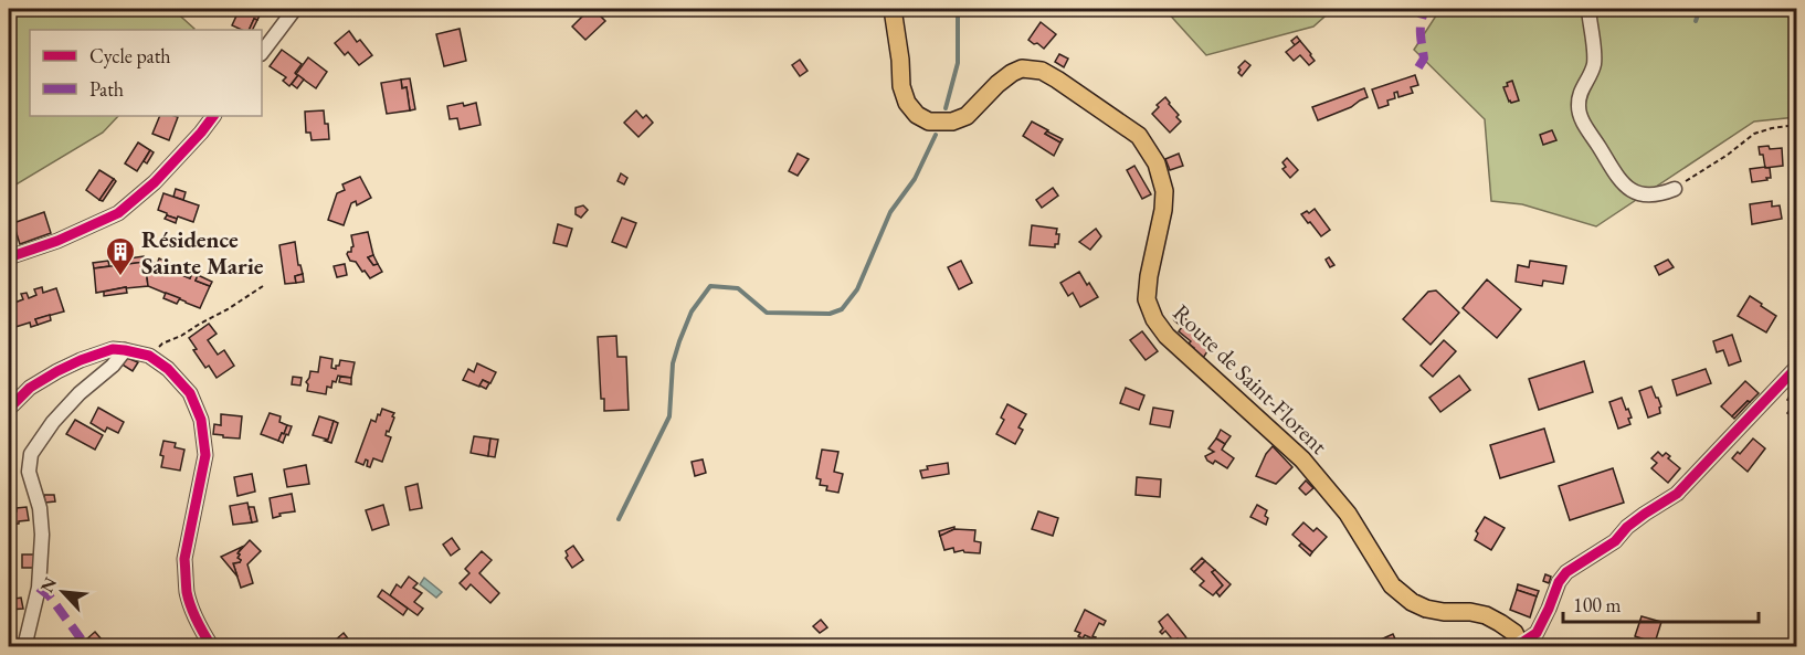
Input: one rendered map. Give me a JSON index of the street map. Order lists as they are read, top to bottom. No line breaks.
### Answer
{"streets":{"main road":["Route de Saint-Florent"]},"places":{"building":["Résidence Sainte Marie"]},"legend":["Cycle path","Path"],"scale_bar":"100 m","north":"top left"}
